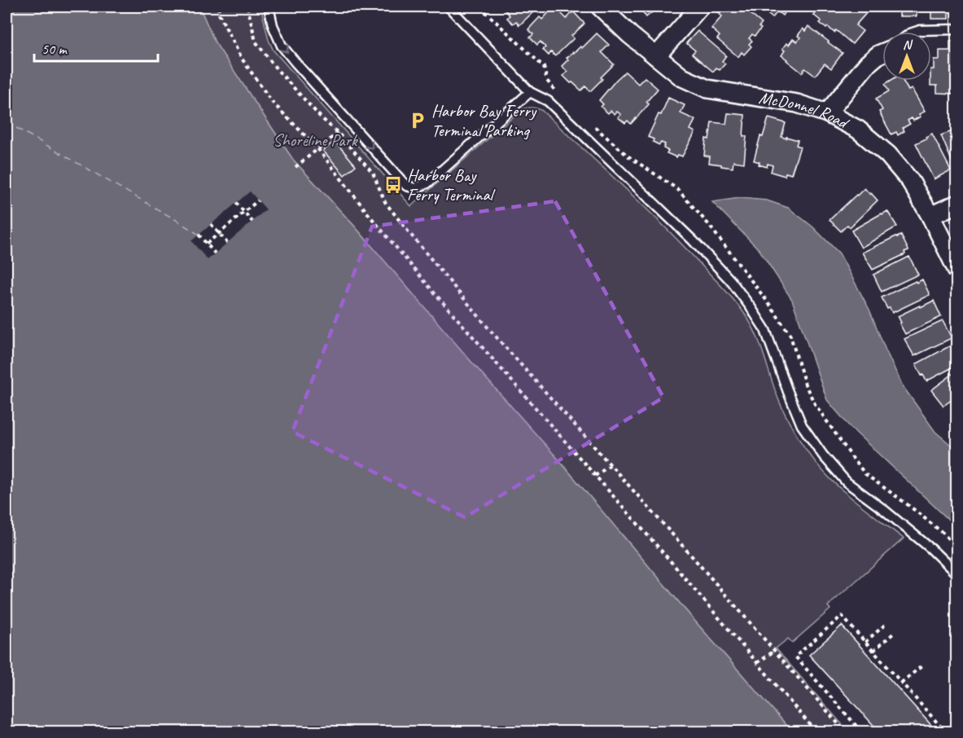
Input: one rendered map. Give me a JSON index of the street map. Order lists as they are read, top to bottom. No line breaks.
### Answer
{"streets":{"street":["McDonnel Road"]},"parks":["Shoreline Park"],"places":{"parking":["Harbor Bay Ferry Terminal Parking"],"bus stop":["Harbor Bay Ferry Terminal"]},"scale_bar":"50 m","north":"top"}
